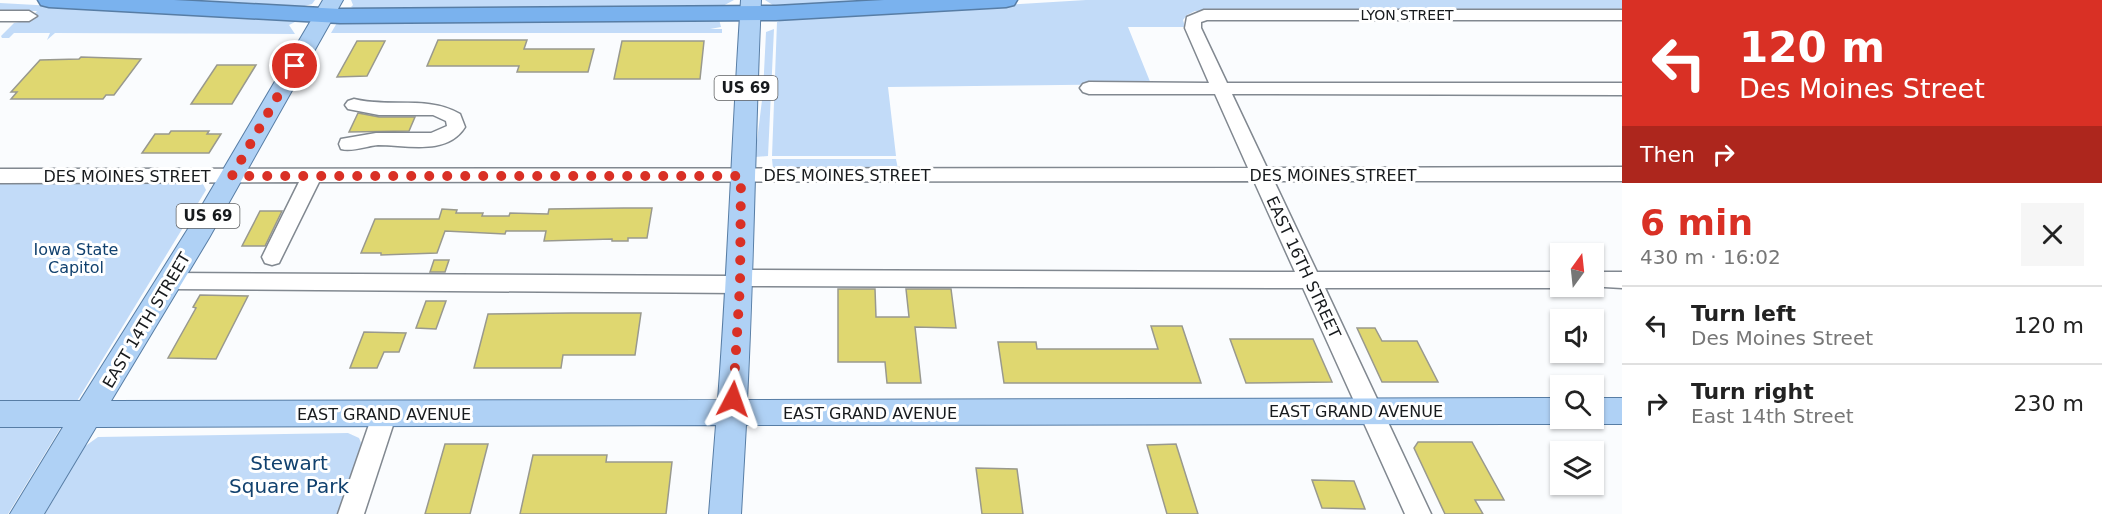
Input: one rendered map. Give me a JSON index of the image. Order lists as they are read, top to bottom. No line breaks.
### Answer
{"streets":{"main road":["US 69","EAST 14TH STREET","EAST GRAND AVENUE"],"street":["LYON STREET","DES MOINES STREET","EAST 16TH STREET"]},"crossings":[["LYON STREET","EAST 16TH STREET"],["US 69","DES MOINES STREET"],["US 69","EAST GRAND AVENUE"],["DES MOINES STREET","EAST 16TH STREET"],["DES MOINES STREET","EAST 14TH STREET"],["EAST 16TH STREET","EAST GRAND AVENUE"],["EAST 14TH STREET","EAST GRAND AVENUE"]],"parks":["Iowa State Capitol","Stewart Square Park"],"north":"top","page":{"turn":["120 m","Des Moines Street"],"then":"Then","heading":["6 min","430 m · 16:02"],"list":[{"name":"Turn left","note":"Des Moines Street","value":"120 m"},{"name":"Turn right","note":"East 14th Street","value":"230 m"}]}}
